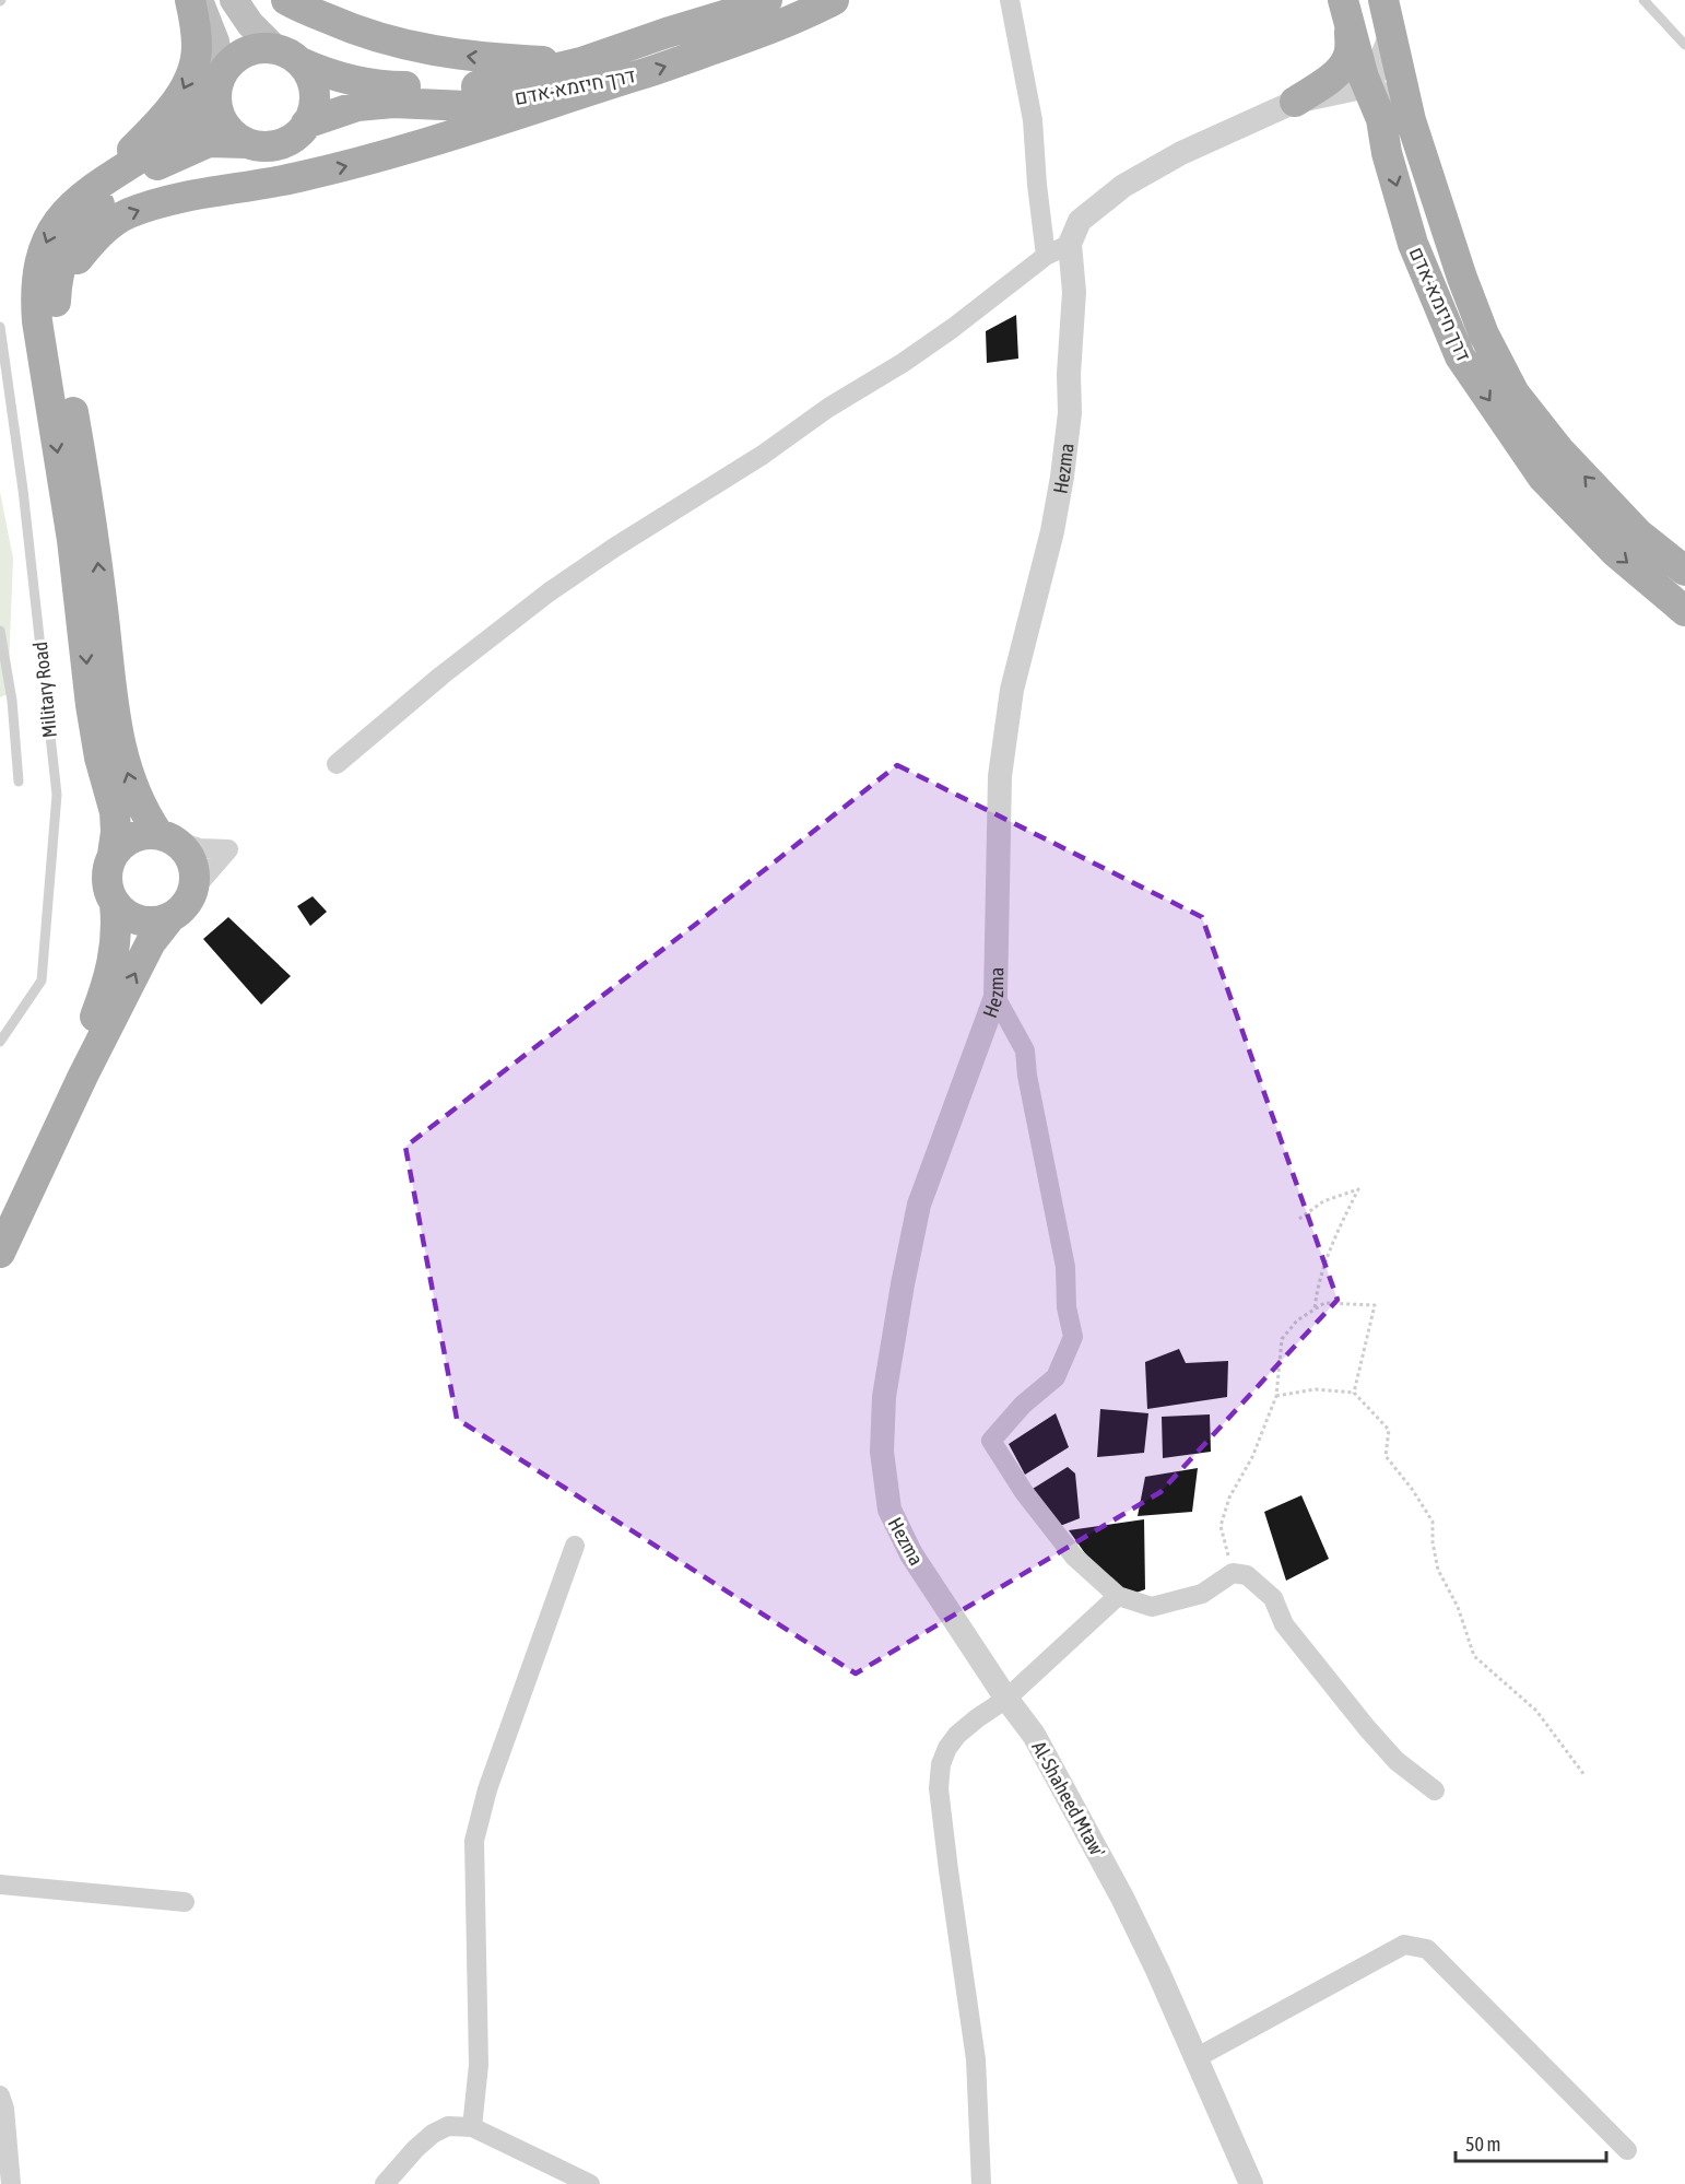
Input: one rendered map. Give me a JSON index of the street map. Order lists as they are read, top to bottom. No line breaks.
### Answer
{"streets":{"main road":["דרך חיזמא-אדם"],"street":["Hezma","Al-Shaheed Mtaw'"],"lane":["Military Road"]},"crossings":[["Hezma","Al-Shaheed Mtaw'"]],"scale_bar":"50 m"}
